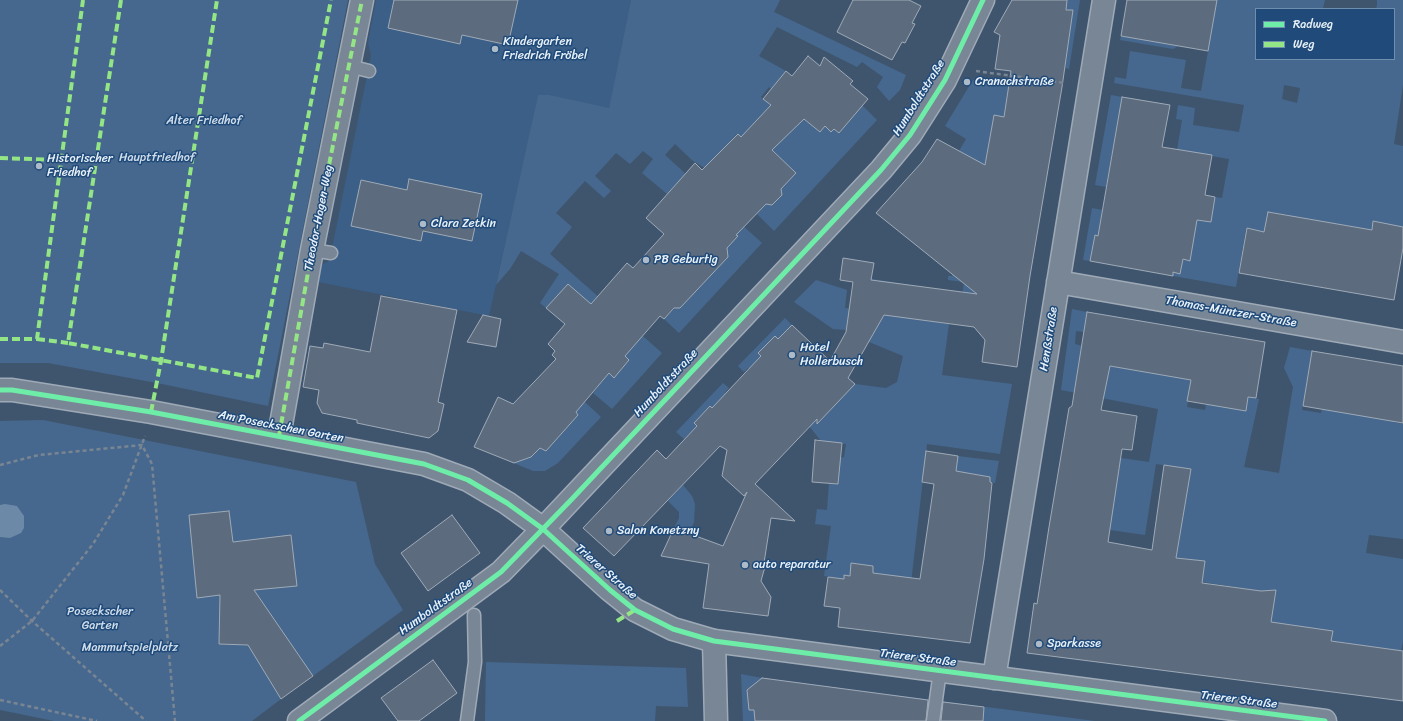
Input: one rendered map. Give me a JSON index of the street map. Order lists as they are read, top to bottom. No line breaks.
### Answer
{"streets":{"street":["Humboldtstraße","Theodor-Hagen-Weg","Thomas-Müntzer-Straße","Henßstraße","Am Poseckschen Garten","Trierer Straße"]},"crossings":[["Humboldtstraße","Am Poseckschen Garten"],["Humboldtstraße","Trierer Straße"],["Theodor-Hagen-Weg","Am Poseckschen Garten"],["Thomas-Müntzer-Straße","Henßstraße"],["Henßstraße","Trierer Straße"],["Am Poseckschen Garten","Trierer Straße"]],"parks":["Alter Friedhof","Hauptfriedhof","Poseckscher Garten","Mammutspielplatz"],"places":["Kindergarten Friedrich Fröbel","Cranachstraße","Historischer Friedhof","Clara Zetkin","PB Geburtig","Hotel Hollerbusch","Salon Konetzny","auto reparatur","Sparkasse"],"legend":["Radweg","Weg"]}
